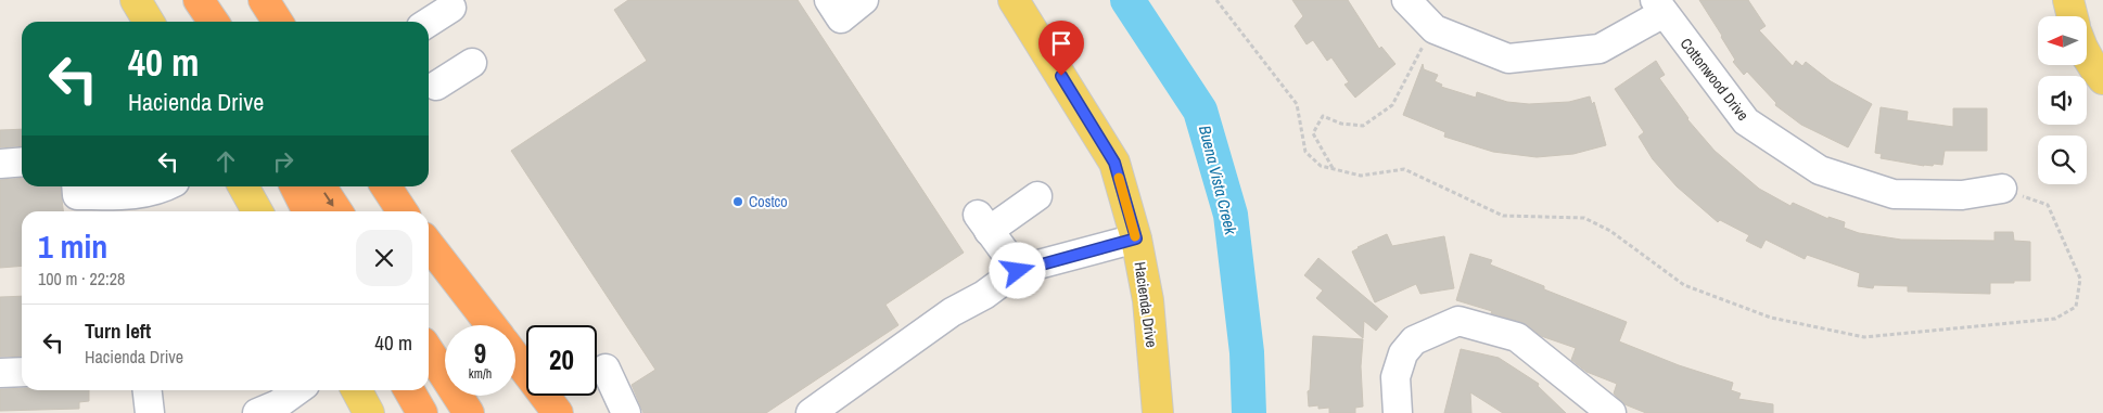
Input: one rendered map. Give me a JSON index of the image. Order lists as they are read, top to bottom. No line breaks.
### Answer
{"streets":{"main road":["Hacienda Drive"],"street":["Cottonwood Drive"]},"water":["Buena Vista Creek"],"places":["Costco"],"north":"left","page":{"turn":["40 m","Hacienda Drive"],"heading":["1 min","100 m · 22:28"],"list":[{"name":"Turn left","note":"Hacienda Drive","value":"40 m"}],"speed":"9 km/h","limit":"20"}}
